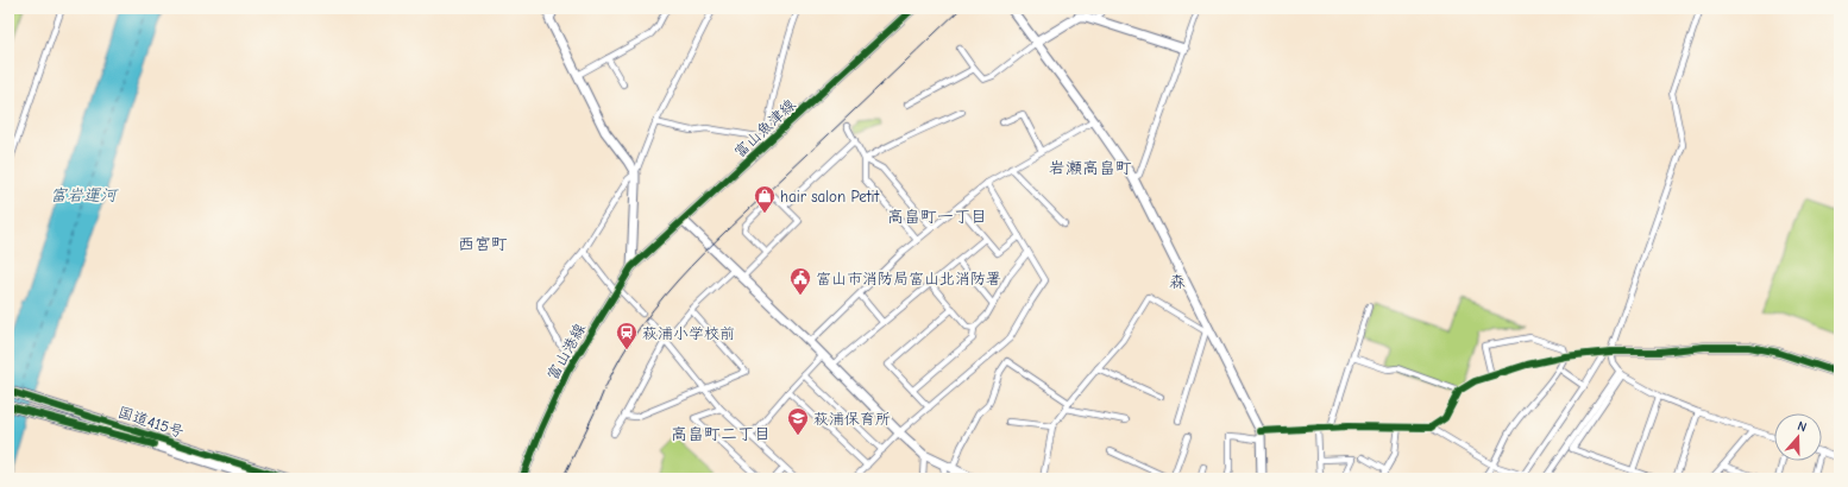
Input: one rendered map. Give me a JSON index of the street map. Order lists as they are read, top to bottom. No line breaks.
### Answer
{"streets":{"highway":["国道415号"],"street":["富山魚津線","富山港線"]},"crossings":[["富山魚津線","富山港線"]],"districts":["岩瀬高畠町","高畠町一丁目","西宮町","森","高畠町二丁目"],"water":["富岩運河"],"places":{"shop":["hair salon Petit"],"public building":["富山市消防局富山北消防署"],"station":["萩浦小学校前"],"school or university":["萩浦保育所"]},"north":"top"}
